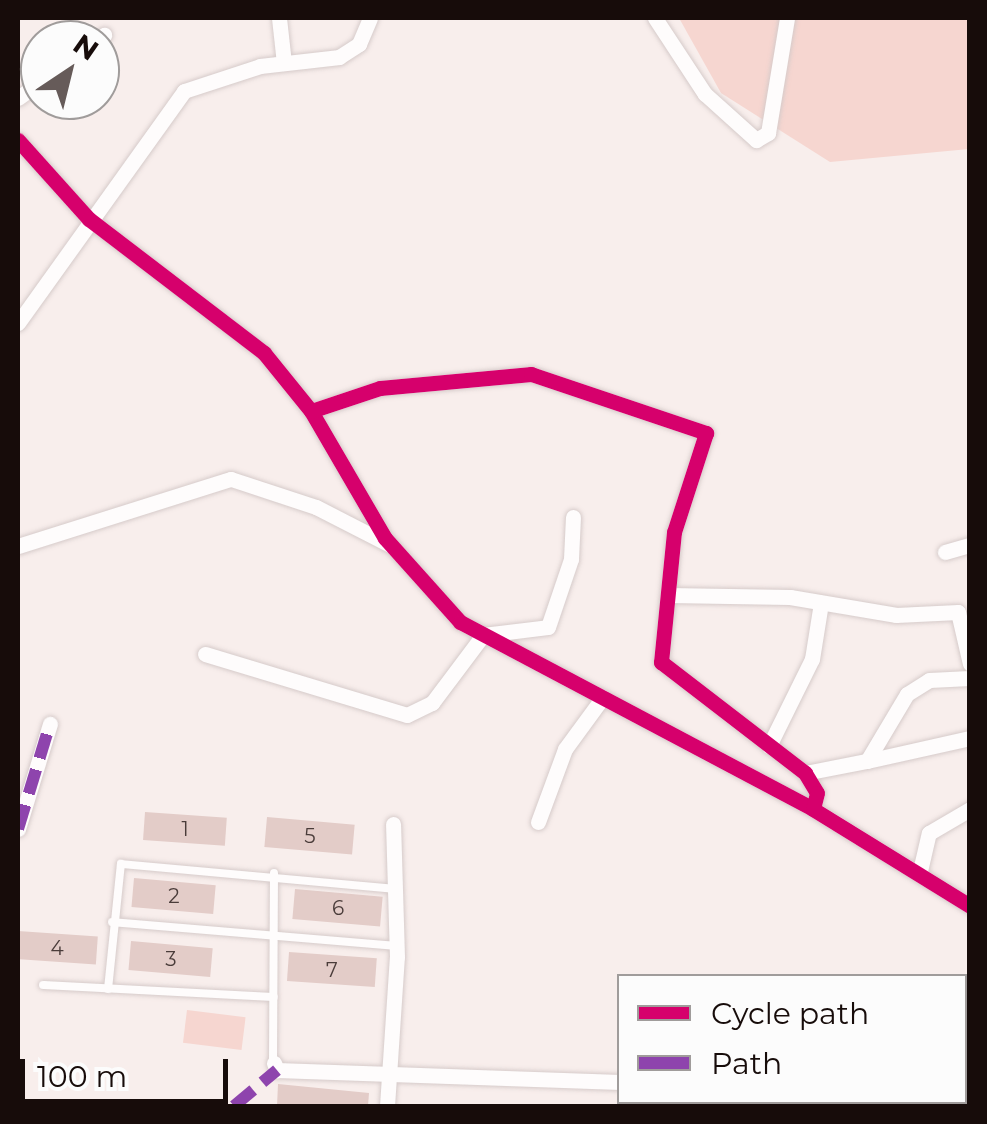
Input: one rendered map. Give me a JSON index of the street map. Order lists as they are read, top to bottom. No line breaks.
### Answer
{"house_numbers":["1","5","2","6","4","3","7"],"legend":["Cycle path","Path"],"scale_bar":"100 m","north":"top right"}
